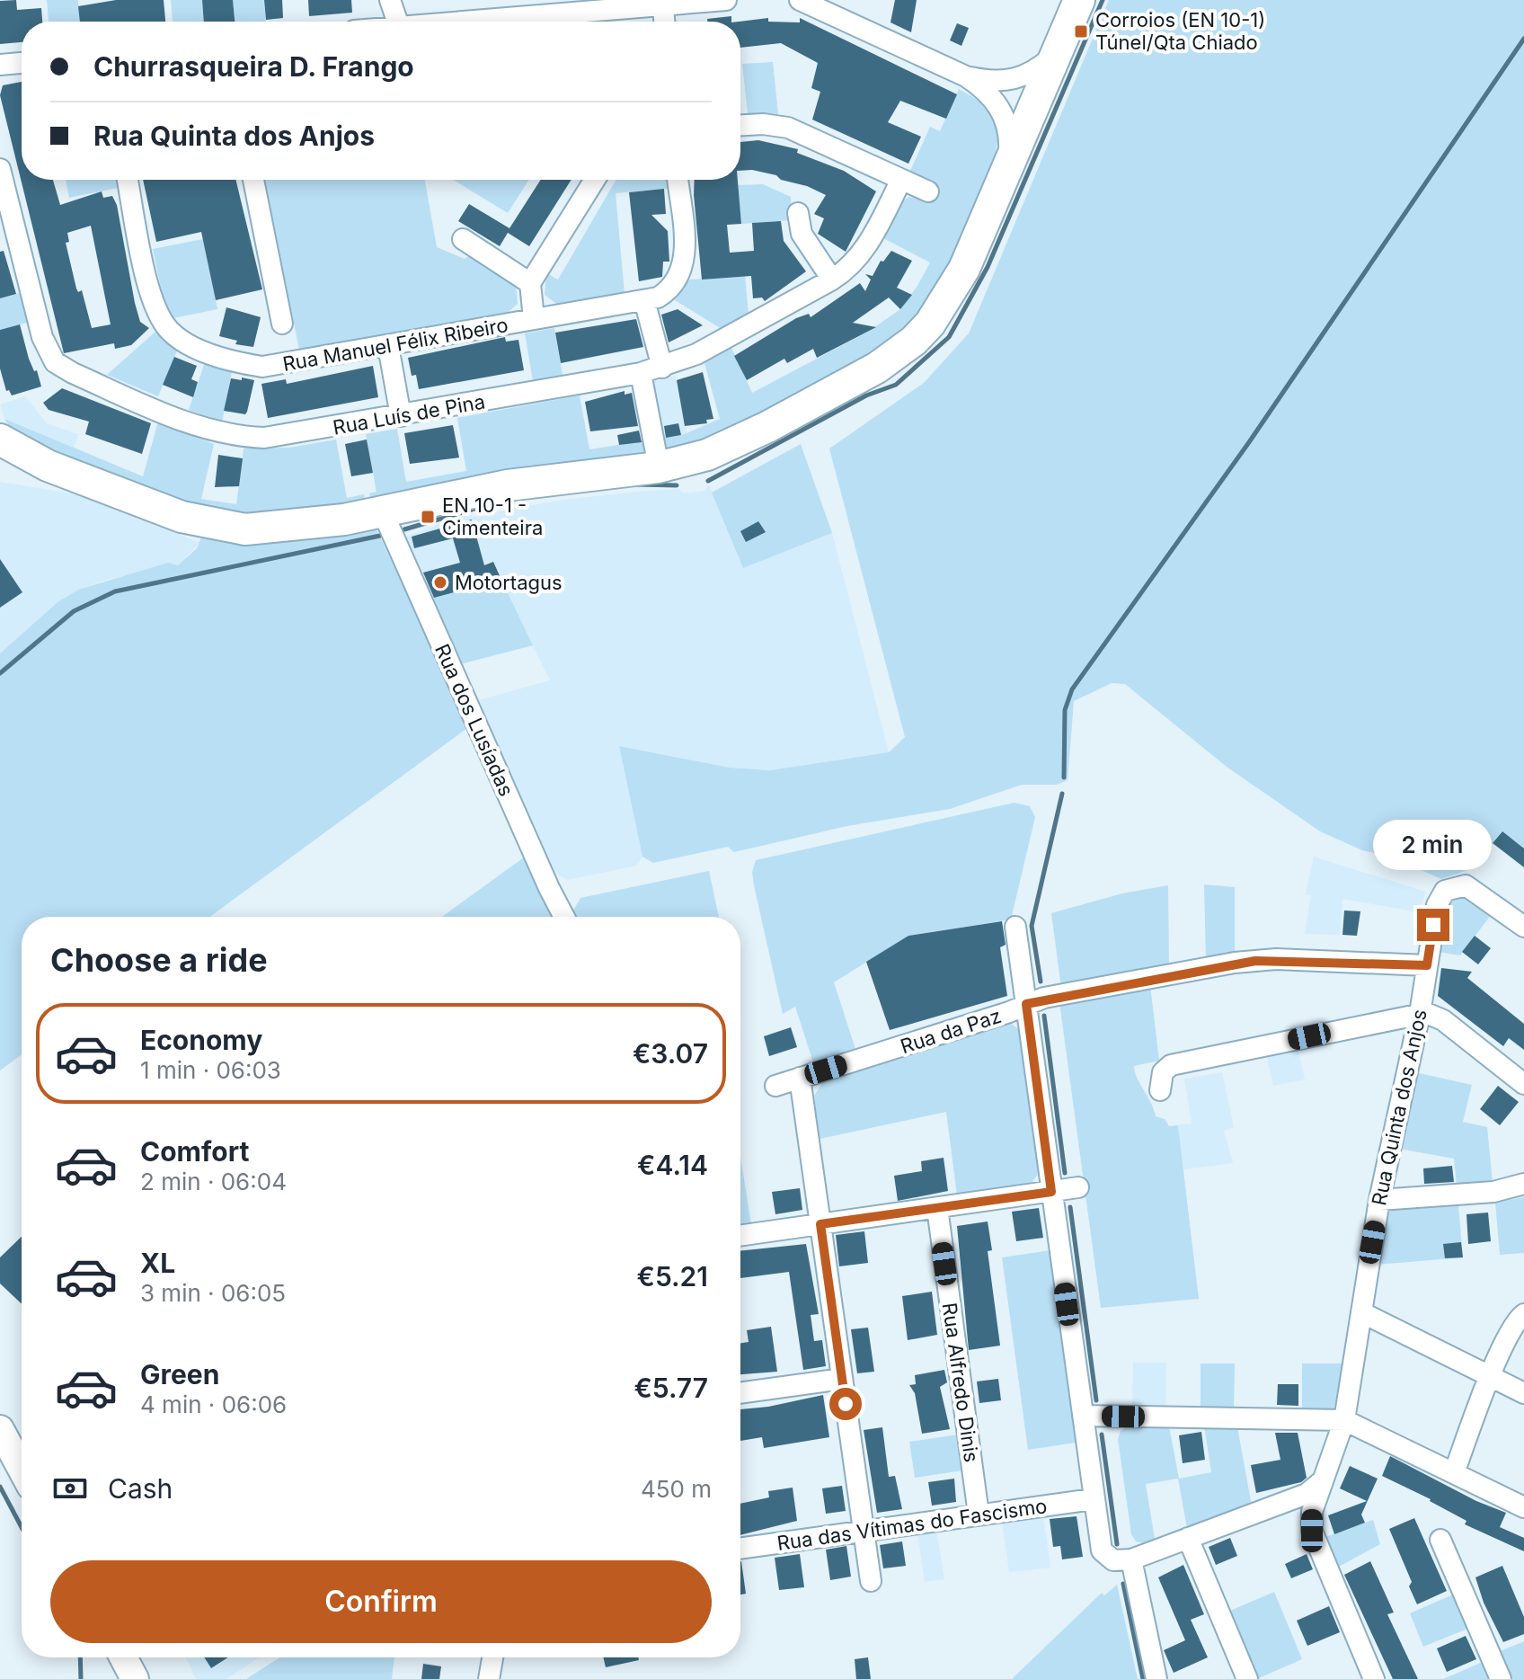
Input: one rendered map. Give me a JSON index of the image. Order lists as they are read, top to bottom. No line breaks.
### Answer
{"streets":{"street":["Rua Manuel Félix Ribeiro","Rua Luís de Pina","Rua dos Lusíadas","Rua da Paz","Rua Quinta dos Anjos","Rua Alfredo Dinis","Rua das Vítimas do Fascismo"]},"crossings":[["Rua da Paz","Rua Quinta dos Anjos"],["Rua Alfredo Dinis","Rua das Vítimas do Fascismo"]],"places":{"transit":["Corroios (EN 10-1) Túnel/Qta Chiado","EN 10-1 - Cimenteira"],"other":["Motortagus"]},"page":{"banner":["Churrasqueira D. Frango","Rua Quinta dos Anjos"],"bubble":"2 min","heading":"Choose a ride","list":[{"name":"Economy","note":"1 min · 06:03","value":"€3.07"},{"name":"Comfort","note":"2 min · 06:04","value":"€4.14"},{"name":"XL","note":"3 min · 06:05","value":"€5.21"},{"name":"Green","note":"4 min · 06:06","value":"€5.77"}],"pay":["Cash","450 m"],"buttons":"Confirm"}}
